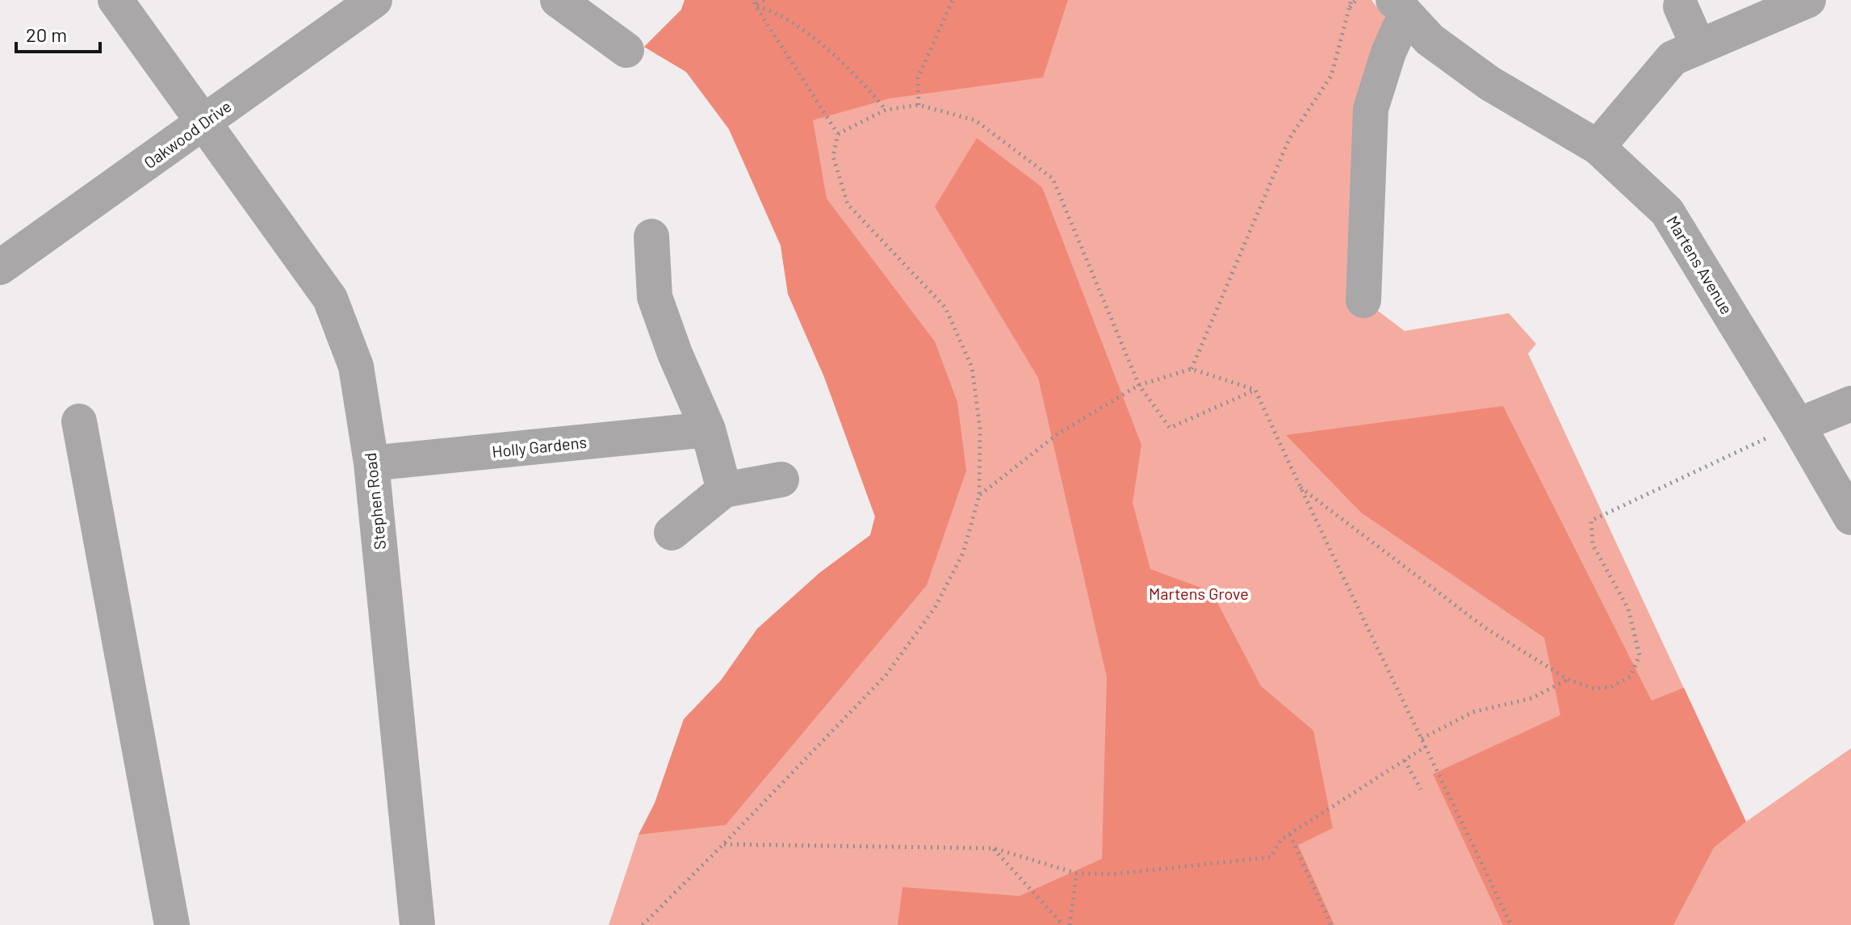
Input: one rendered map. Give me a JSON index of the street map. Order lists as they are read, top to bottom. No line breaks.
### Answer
{"streets":{"street":["Oakwood Drive","Martens Avenue","Holly Gardens","Stephen Road"]},"crossings":[["Oakwood Drive","Stephen Road"],["Holly Gardens","Stephen Road"]],"parks":["Martens Grove"],"scale_bar":"20 m"}
